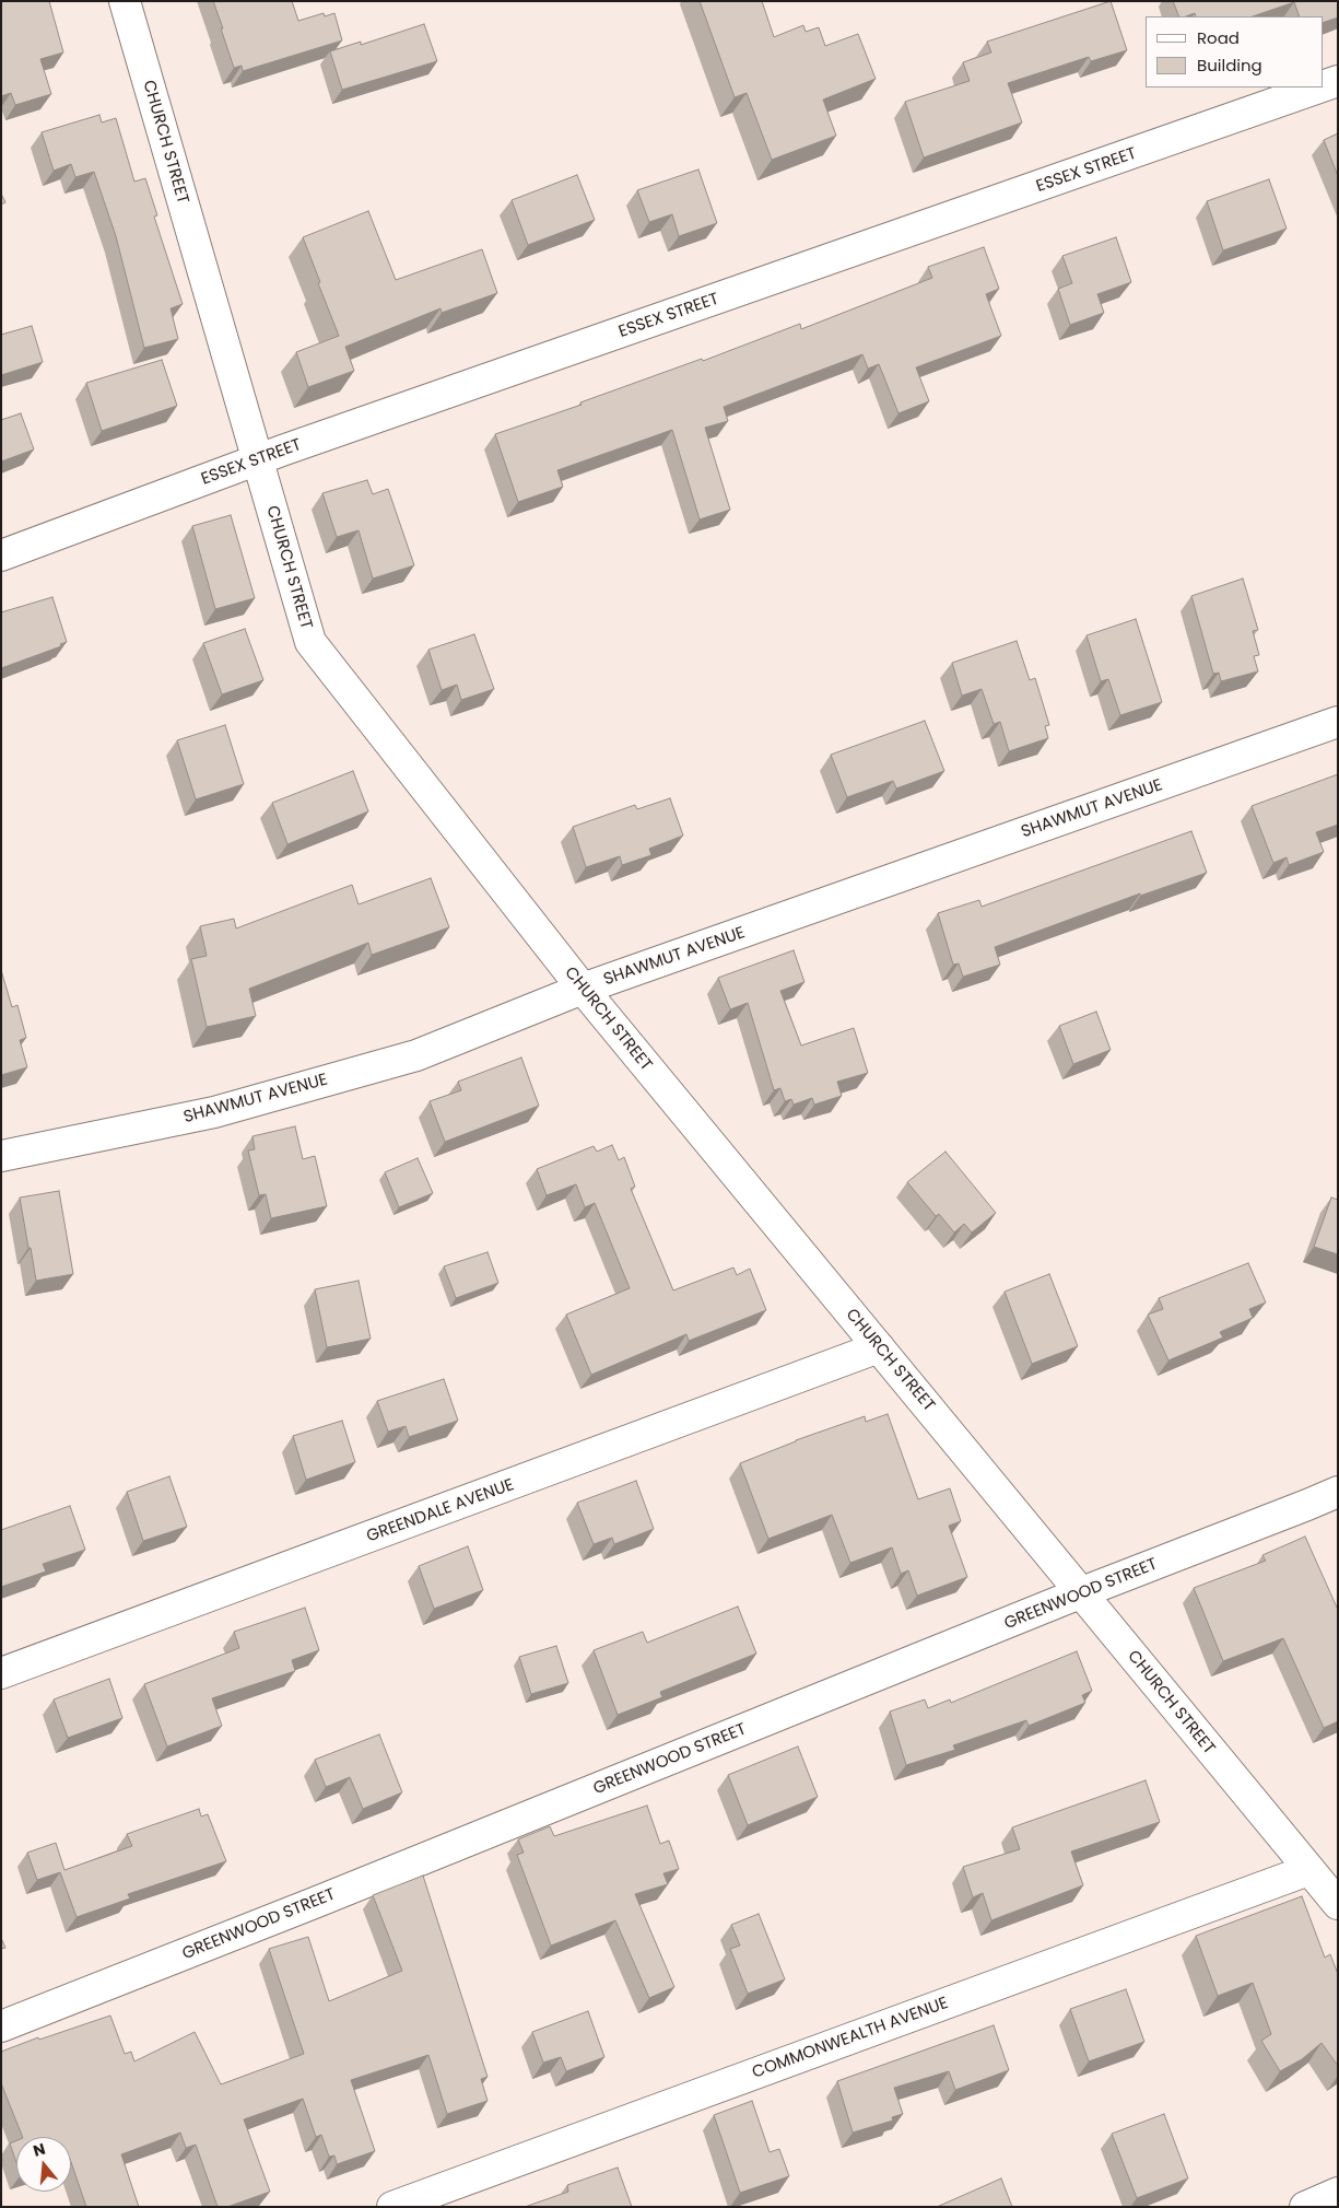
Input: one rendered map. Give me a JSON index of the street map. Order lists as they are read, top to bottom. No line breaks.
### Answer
{"streets":{"street":["CHURCH STREET","ESSEX STREET","SHAWMUT AVENUE","GREENDALE AVENUE","GREENWOOD STREET","COMMONWEALTH AVENUE"]},"crossings":[["CHURCH STREET","ESSEX STREET"],["CHURCH STREET","SHAWMUT AVENUE"],["CHURCH STREET","GREENDALE AVENUE"],["CHURCH STREET","GREENWOOD STREET"],["CHURCH STREET","COMMONWEALTH AVENUE"]],"legend":["Road","Building"],"north":"top"}
